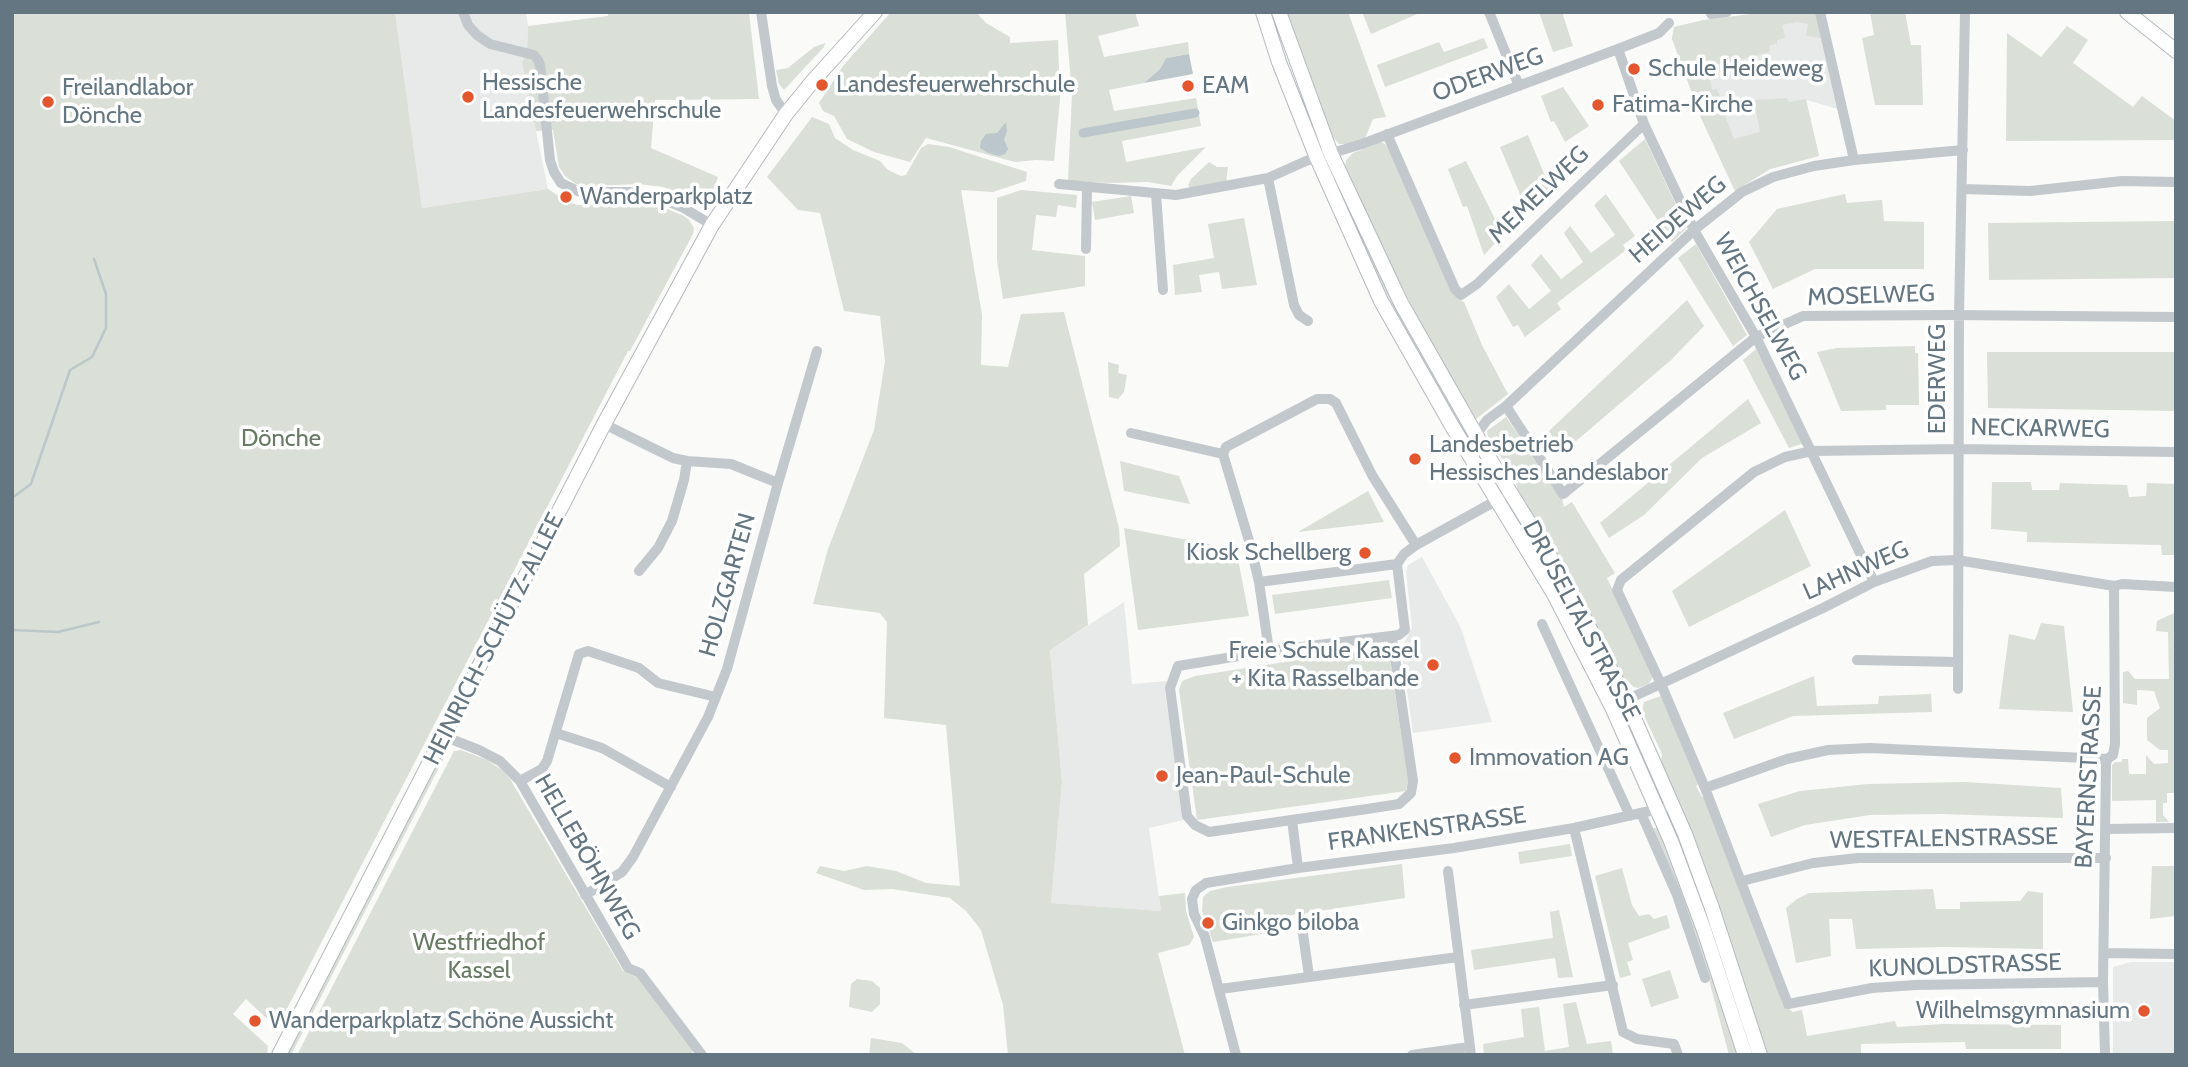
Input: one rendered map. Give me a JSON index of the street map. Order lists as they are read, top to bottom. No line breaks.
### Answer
{"streets":{"main road":["DRUSELTALSTRASSE","HEINRICH-SCHÜTZ-ALLEE"],"street":["ODERWEG","MEMELWEG","HEIDEWEG","MOSELWEG","WEICHSELWEG","EDERWEG","NECKARWEG","LAHNWEG","HOLZGARTEN","BAYERNSTRASSE","FRANKENSTRASSE","WESTFALENSTRASSE","HELLEBÖHNWEG","KUNOLDSTRASSE"]},"crossings":[["ODERWEG","MEMELWEG"],["ODERWEG","WEICHSELWEG"],["ODERWEG","DRUSELTALSTRASSE"],["MEMELWEG","WEICHSELWEG"],["HEIDEWEG","MOSELWEG"],["HEIDEWEG","WEICHSELWEG"],["HEIDEWEG","EDERWEG"],["HEIDEWEG","DRUSELTALSTRASSE"],["MOSELWEG","WEICHSELWEG"],["MOSELWEG","EDERWEG"],["WEICHSELWEG","NECKARWEG"],["WEICHSELWEG","LAHNWEG"],["EDERWEG","NECKARWEG"],["EDERWEG","LAHNWEG"],["NECKARWEG","DRUSELTALSTRASSE"],["LAHNWEG","DRUSELTALSTRASSE"],["LAHNWEG","BAYERNSTRASSE"],["HOLZGARTEN","HELLEBÖHNWEG"],["DRUSELTALSTRASSE","FRANKENSTRASSE"],["DRUSELTALSTRASSE","WESTFALENSTRASSE"],["DRUSELTALSTRASSE","KUNOLDSTRASSE"],["HEINRICH-SCHÜTZ-ALLEE","HELLEBÖHNWEG"],["BAYERNSTRASSE","WESTFALENSTRASSE"],["BAYERNSTRASSE","KUNOLDSTRASSE"]],"parks":["Dönche","Westfriedhof Kassel"],"places":["Schule Heideweg","Landesfeuerwehrschule","EAM","Hessische Landesfeuerwehrschule","Freilandlabor Dönche","Fatima-Kirche","Wanderparkplatz","Landesbetrieb Hessisches Landeslabor","Kiosk Schellberg","Freie Schule Kassel + Kita Rasselbande","Immovation AG","Jean-Paul-Schule","Ginkgo biloba","Wilhelmsgymnasium","Wanderparkplatz Schöne Aussicht"]}
